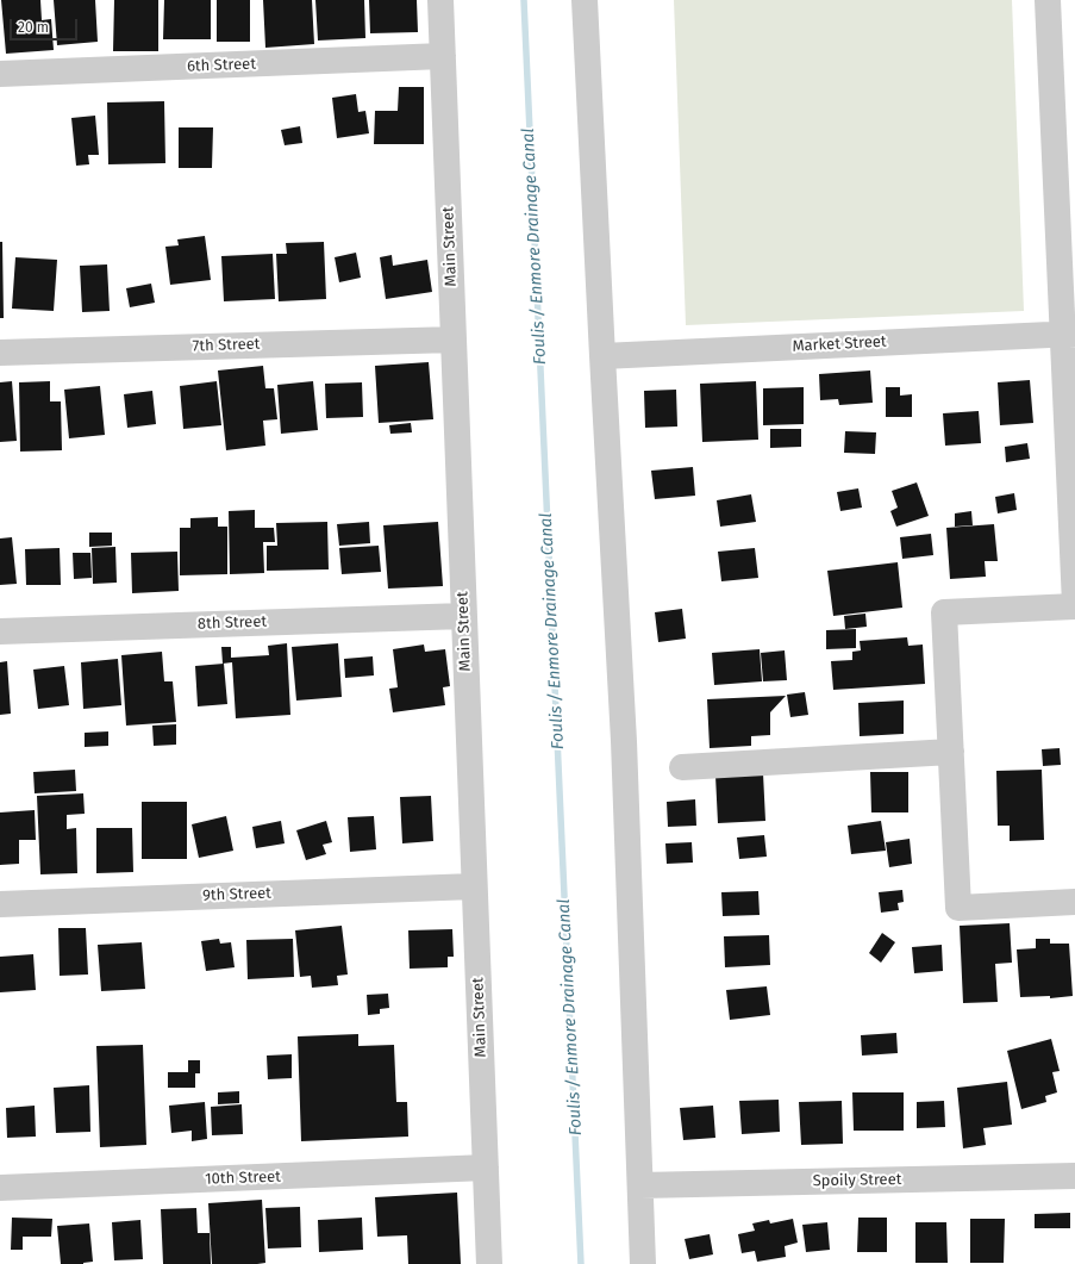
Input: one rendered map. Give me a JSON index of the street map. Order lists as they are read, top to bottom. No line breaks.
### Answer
{"streets":{"street":["6th Street","Main Street","Market Street","7th Street","8th Street","9th Street","10th Street","Spoily Street"]},"crossings":[["6th Street","Main Street"],["Main Street","7th Street"],["Main Street","8th Street"],["Main Street","9th Street"],["Main Street","10th Street"]],"water":["Foulis / Enmore Drainage Canal"],"scale_bar":"20 m"}
